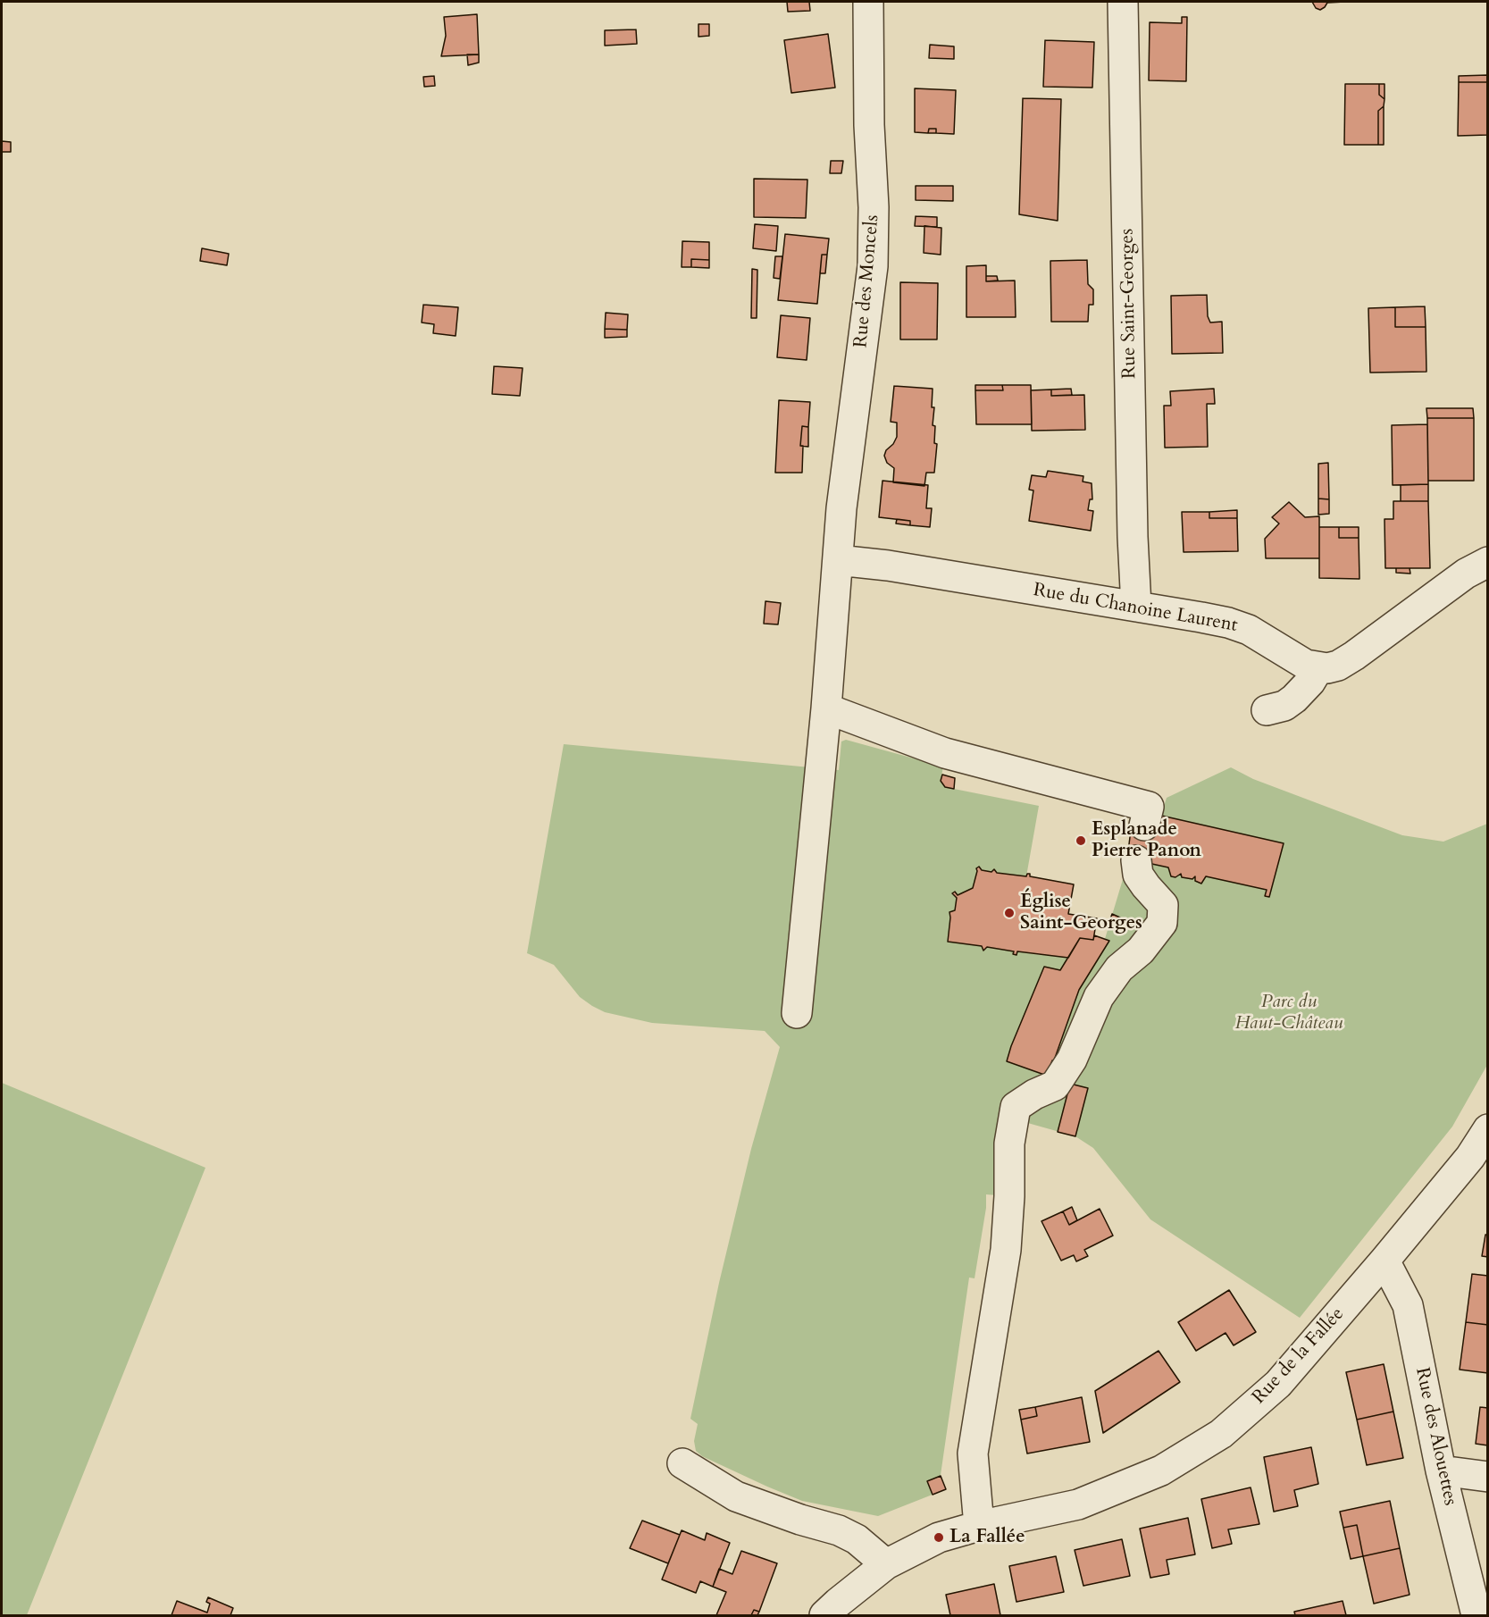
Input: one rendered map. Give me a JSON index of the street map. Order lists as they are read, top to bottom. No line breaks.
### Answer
{"streets":{"street":["Rue des Moncels","Rue Saint-Georges","Rue du Chanoine Laurent","Rue de la Fallée","Rue des Alouettes"]},"crossings":[["Rue des Moncels","Rue du Chanoine Laurent"],["Rue Saint-Georges","Rue du Chanoine Laurent"],["Rue de la Fallée","Rue des Alouettes"]],"parks":["Parc du Haut-Château"],"places":["Esplanade Pierre Panon","Église Saint-Georges","La Fallée"]}
